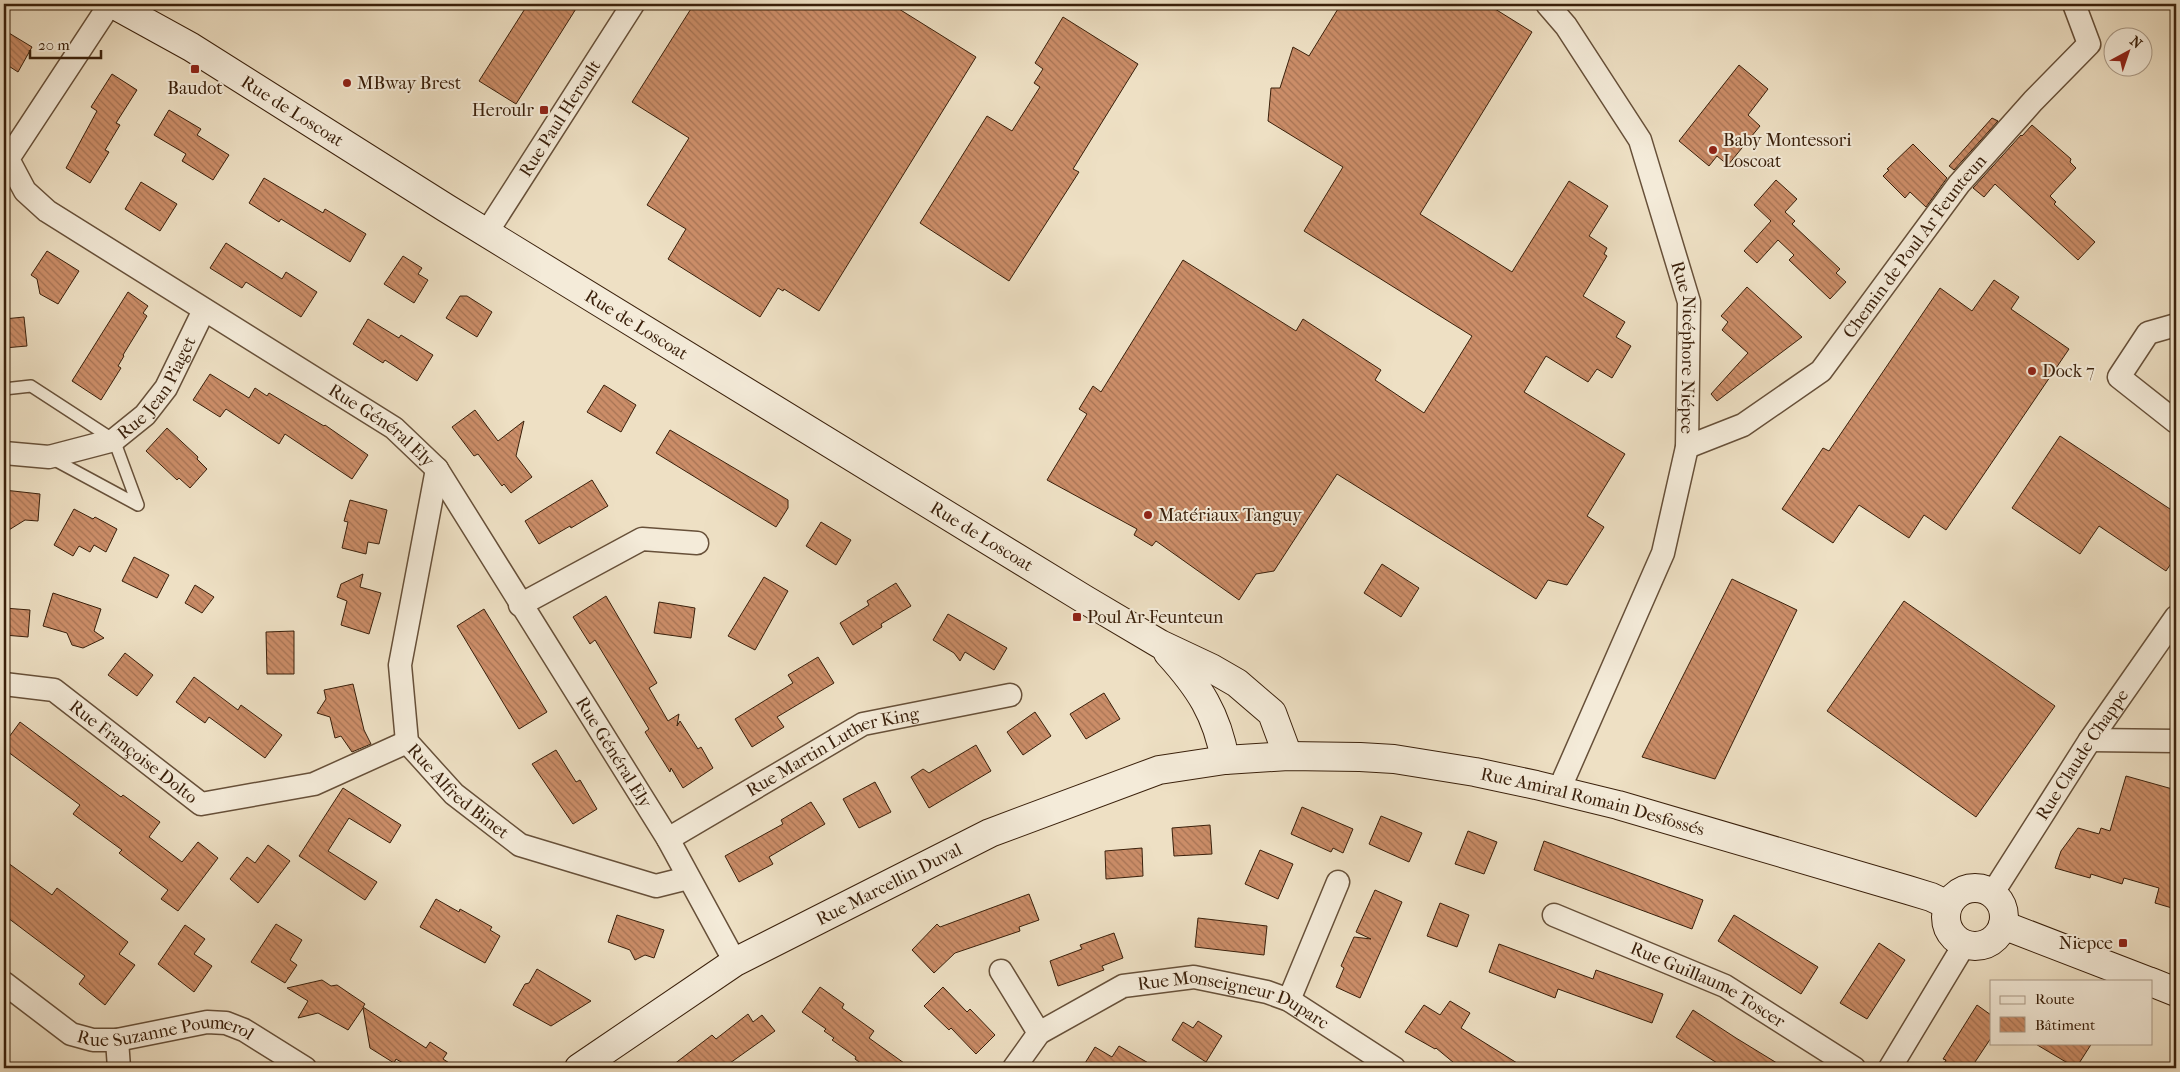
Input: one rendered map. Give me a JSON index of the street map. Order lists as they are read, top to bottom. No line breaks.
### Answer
{"streets":{"main road":["Rue de Loscoat","Rue Amiral Romain Desfossés","Rue Marcellin Duval"],"street":["Rue Paul Heroult","Chemin de Poul Ar Feunteun","Rue Nicéphore Niépce","Rue Jean Piaget","Rue Général Ely","Rue Françoise Dolto","Rue Martin Luther King","Rue Claude Chappe","Rue Alfred Binet","Rue Guillaume Toscer","Rue Monseigneur Duparc","Rue Suzanne Poumerol"]},"crossings":[["Rue de Loscoat","Rue Paul Heroult"],["Rue de Loscoat","Rue Général Ely"],["Rue de Loscoat","Rue Amiral Romain Desfossés"],["Rue de Loscoat","Rue Marcellin Duval"],["Chemin de Poul Ar Feunteun","Rue Nicéphore Niépce"],["Rue Nicéphore Niépce","Rue Amiral Romain Desfossés"],["Rue Jean Piaget","Rue Général Ely"],["Rue Général Ely","Rue Martin Luther King"],["Rue Général Ely","Rue Alfred Binet"],["Rue Général Ely","Rue Marcellin Duval"],["Rue Françoise Dolto","Rue Alfred Binet"],["Rue Claude Chappe","Rue Amiral Romain Desfossés"],["Rue Amiral Romain Desfossés","Rue Marcellin Duval"]],"places":{"transit":["Baudot","Heroulr","Poul Ar Feunteun","Niepce"],"other":["MBway Brest","Baby Montessori Loscoat","Dock 7","Matériaux Tanguy"]},"legend":["Route","Bâtiment"],"scale_bar":"20 m","north":"top right"}
